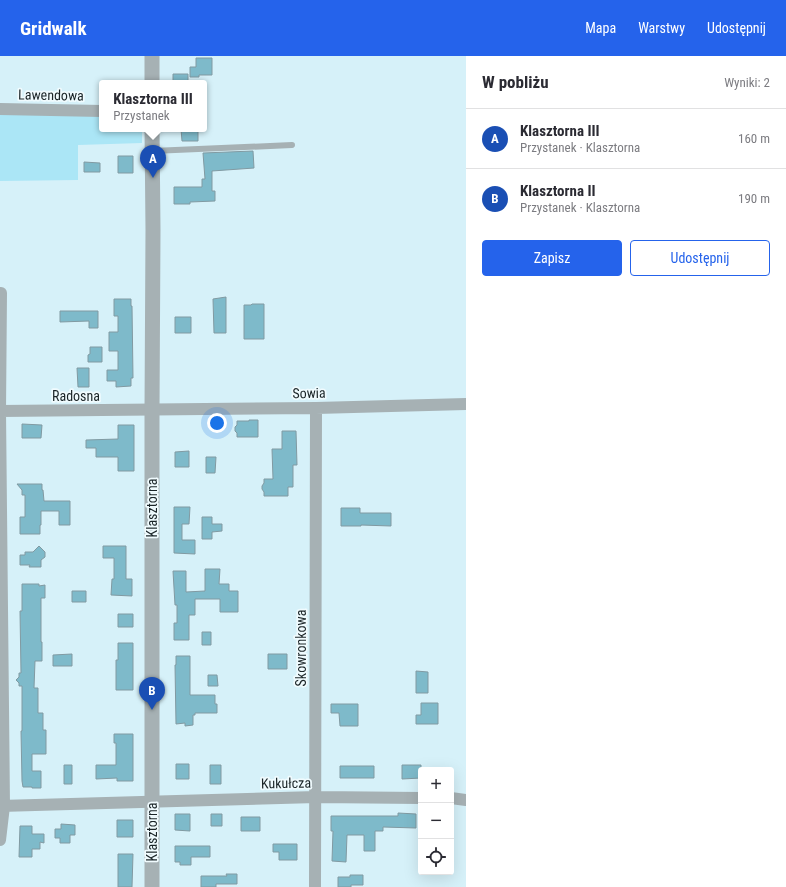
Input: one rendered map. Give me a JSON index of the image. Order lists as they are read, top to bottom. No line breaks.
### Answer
{"streets":{"street":["Lawendowa","Sowia","Radosna","Klasztorna","Skowronkowa","Kukułcza"]},"crossings":[["Sowia","Radosna"],["Sowia","Klasztorna"],["Sowia","Skowronkowa"],["Radosna","Klasztorna"],["Klasztorna","Kukułcza"],["Skowronkowa","Kukułcza"]],"page":{"header":"Gridwalk","nav":["Mapa","Warstwy","Udostępnij"],"heading":["W pobliżu","Wyniki: 2"],"popup":["Klasztorna III","Przystanek"],"list":[{"mark":"A","name":"Klasztorna III","note":"Przystanek · Klasztorna","value":"160 m"},{"mark":"B","name":"Klasztorna II","note":"Przystanek · Klasztorna","value":"190 m"}],"pins":["A","B"],"buttons":["Zapisz","Udostępnij"],"map_buttons":["+","−"]}}
